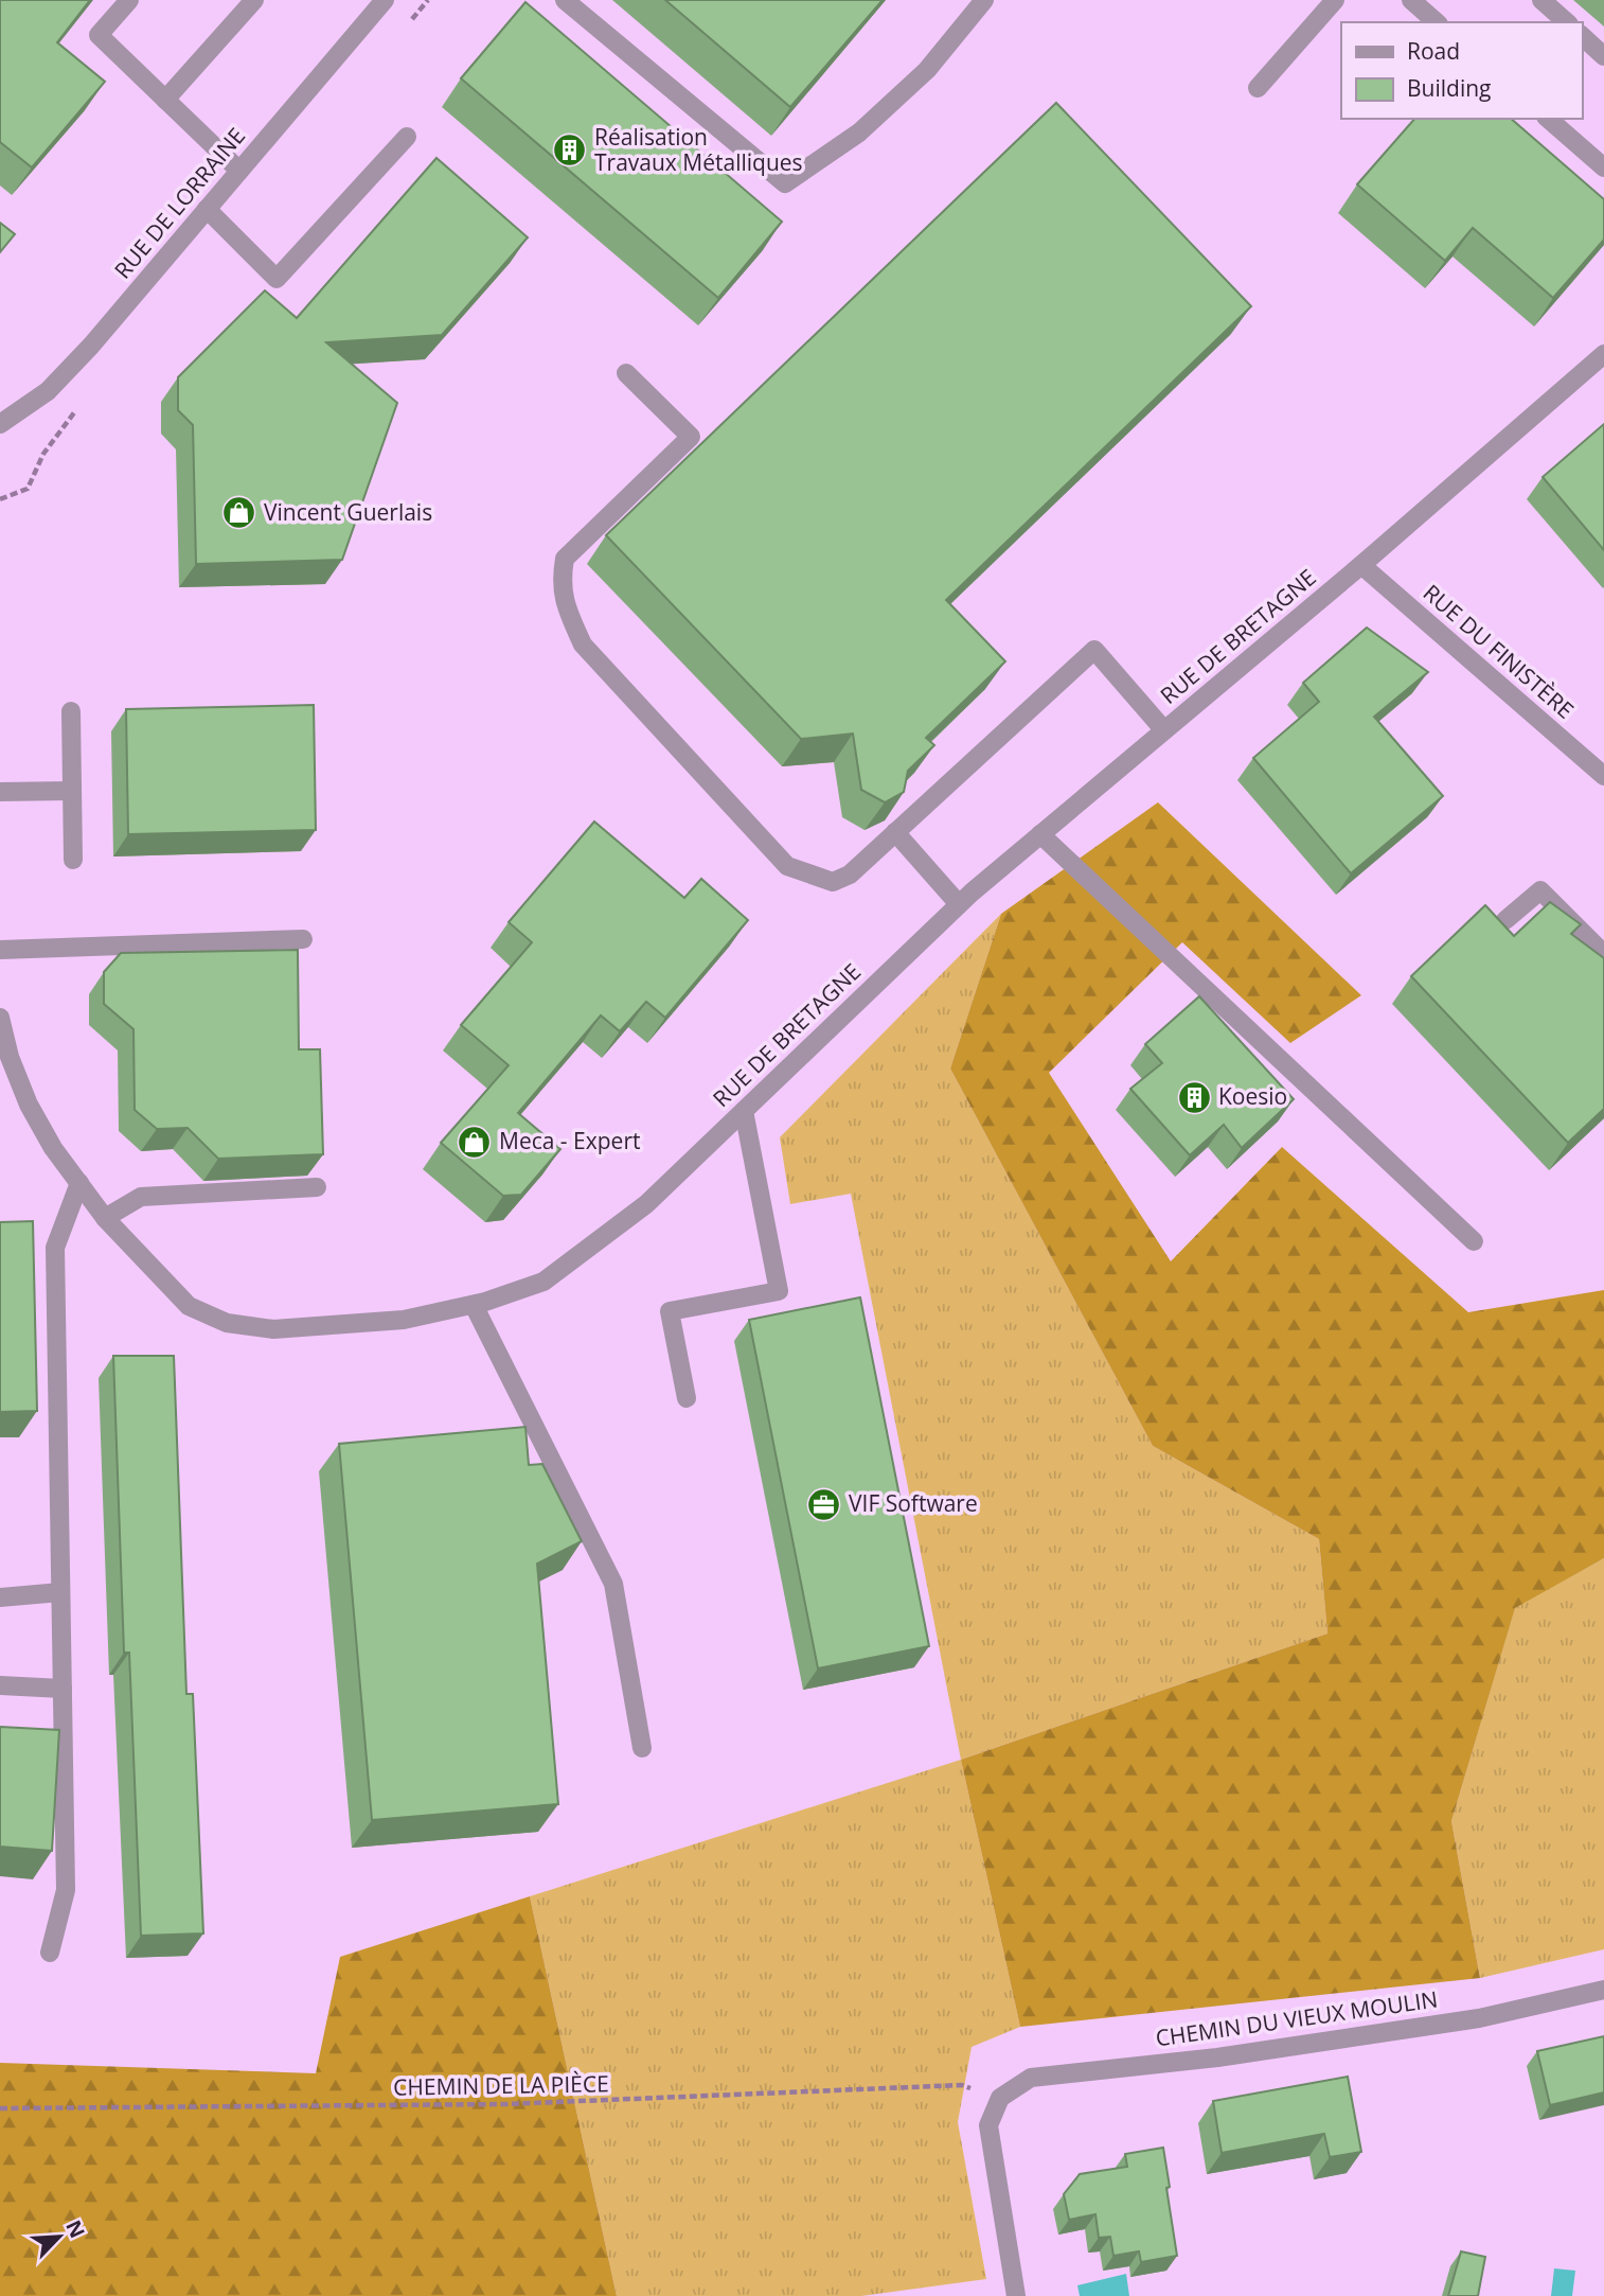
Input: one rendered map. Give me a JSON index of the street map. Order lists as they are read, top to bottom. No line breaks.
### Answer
{"streets":{"street":["RUE DE LORRAINE","RUE DE BRETAGNE","RUE DU FINISTÈRE","CHEMIN DU VIEUX MOULIN"],"path":["CHEMIN DE LA PIÈCE"]},"crossings":[["RUE DE BRETAGNE","RUE DU FINISTÈRE"],["CHEMIN DU VIEUX MOULIN","CHEMIN DE LA PIÈCE"]],"places":{"building":["Réalisation Travaux Métalliques","Koesio"],"shop":["Vincent Guerlais","Meca - Expert"],"office":["VIF Software"]},"legend":["Road","Building"],"north":"top right"}
